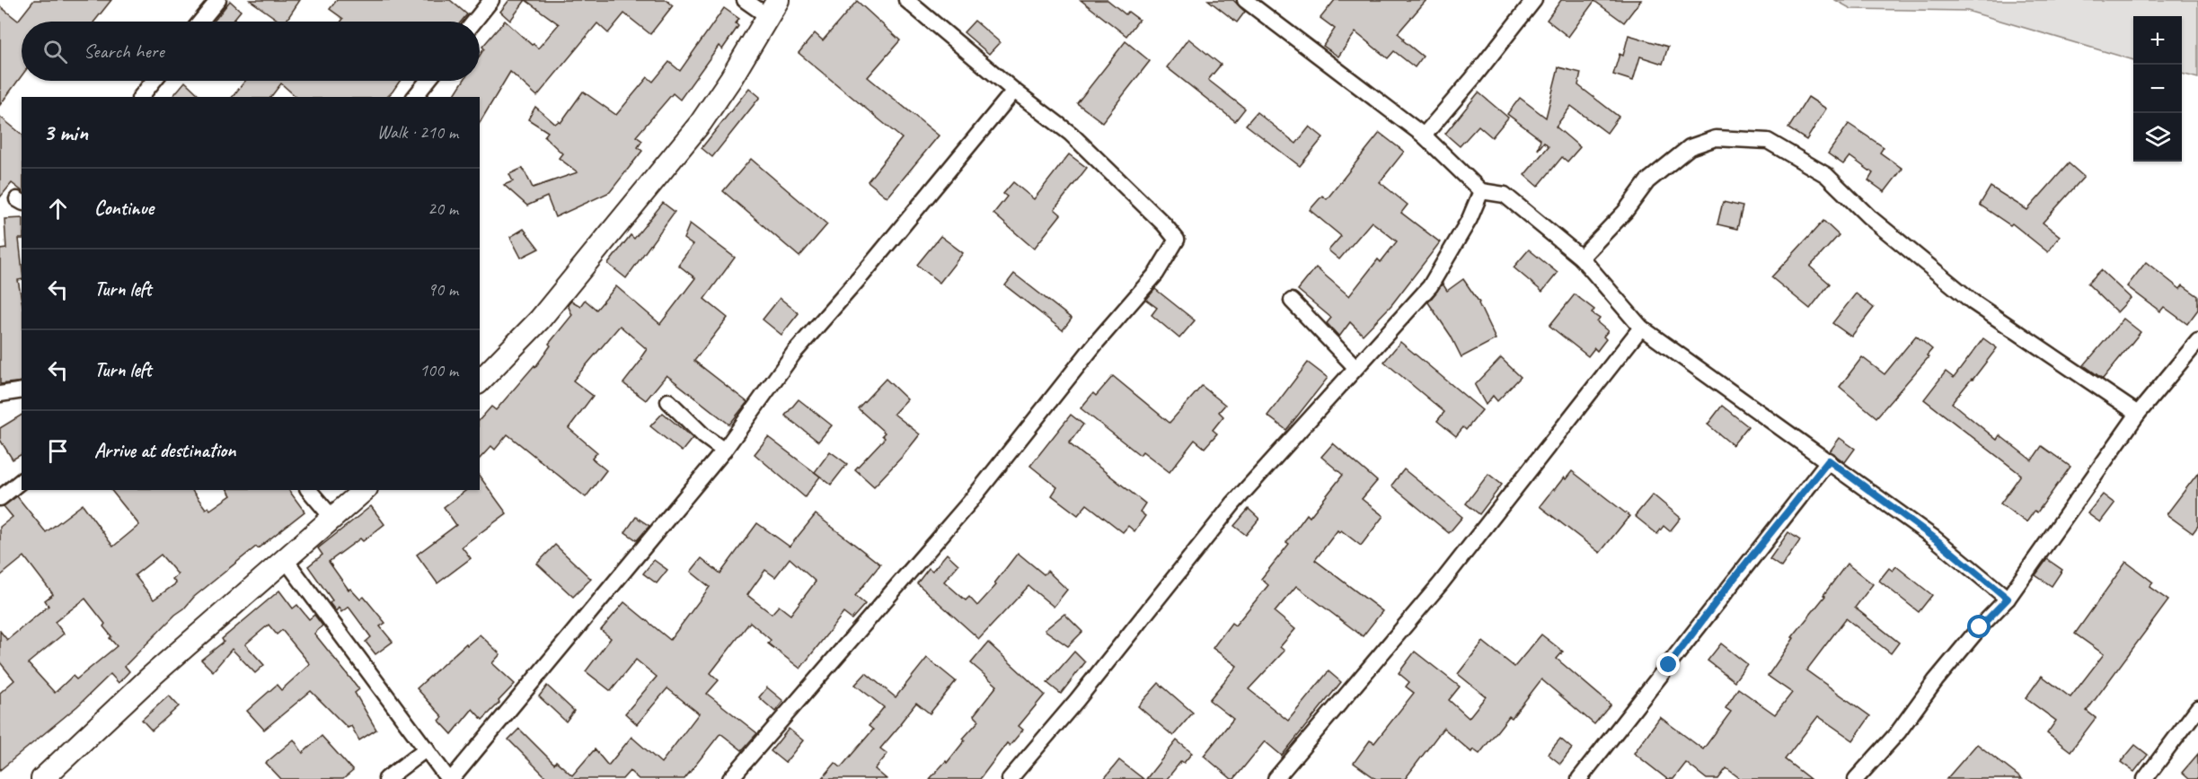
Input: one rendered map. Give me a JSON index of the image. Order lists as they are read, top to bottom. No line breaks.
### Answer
{"page":{"map_buttons":["+","−"],"search":"Search here","heading":["3 min","Walk · 210 m"],"list":[["Continue","20 m"],["Turn left","90 m"],["Turn left","100 m"],"Arrive at destination"]}}
